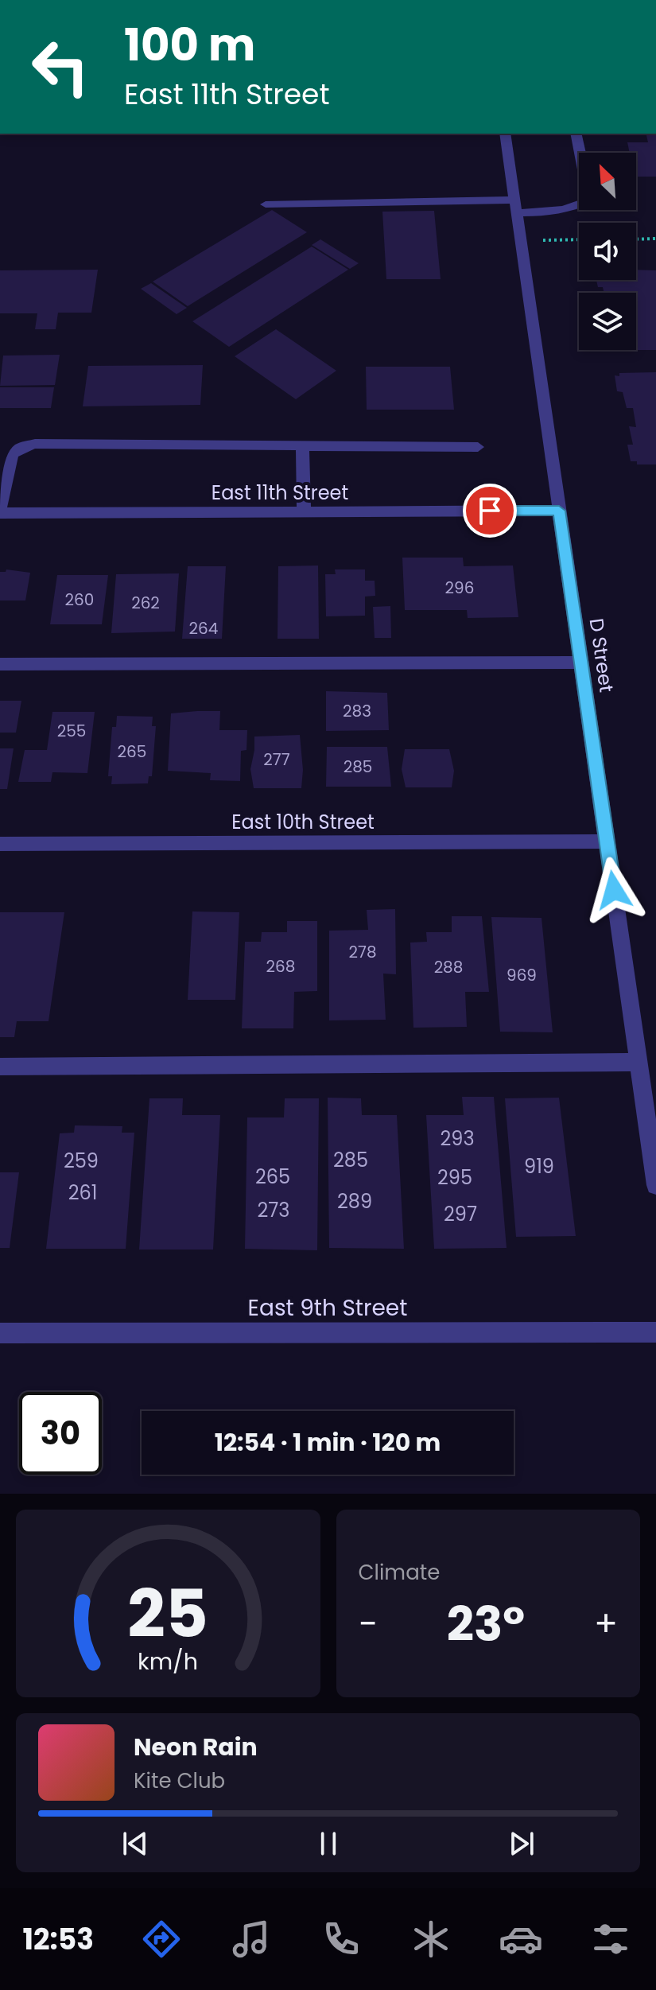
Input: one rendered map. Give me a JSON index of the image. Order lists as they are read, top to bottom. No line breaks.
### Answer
{"streets":{"street":["East 11th Street","D Street","East 10th Street","East 9th Street"]},"crossings":[["East 11th Street","D Street"],["D Street","East 10th Street"]],"house_numbers":["296","260","262","264","283","255","265","277","285","278","268","288","969","293","285","259","919","265","295","261","289","273","297"],"north":"top left","page":{"turn":["100 m","East 11th Street"],"limit":"30","trip":"12:54 · 1 min · 120 m","tile":"Climate","heat":["−","23°","+"],"song":["Neon Rain","Kite Club"],"tabs":"12:53","gauge":["25","km/h"]}}
